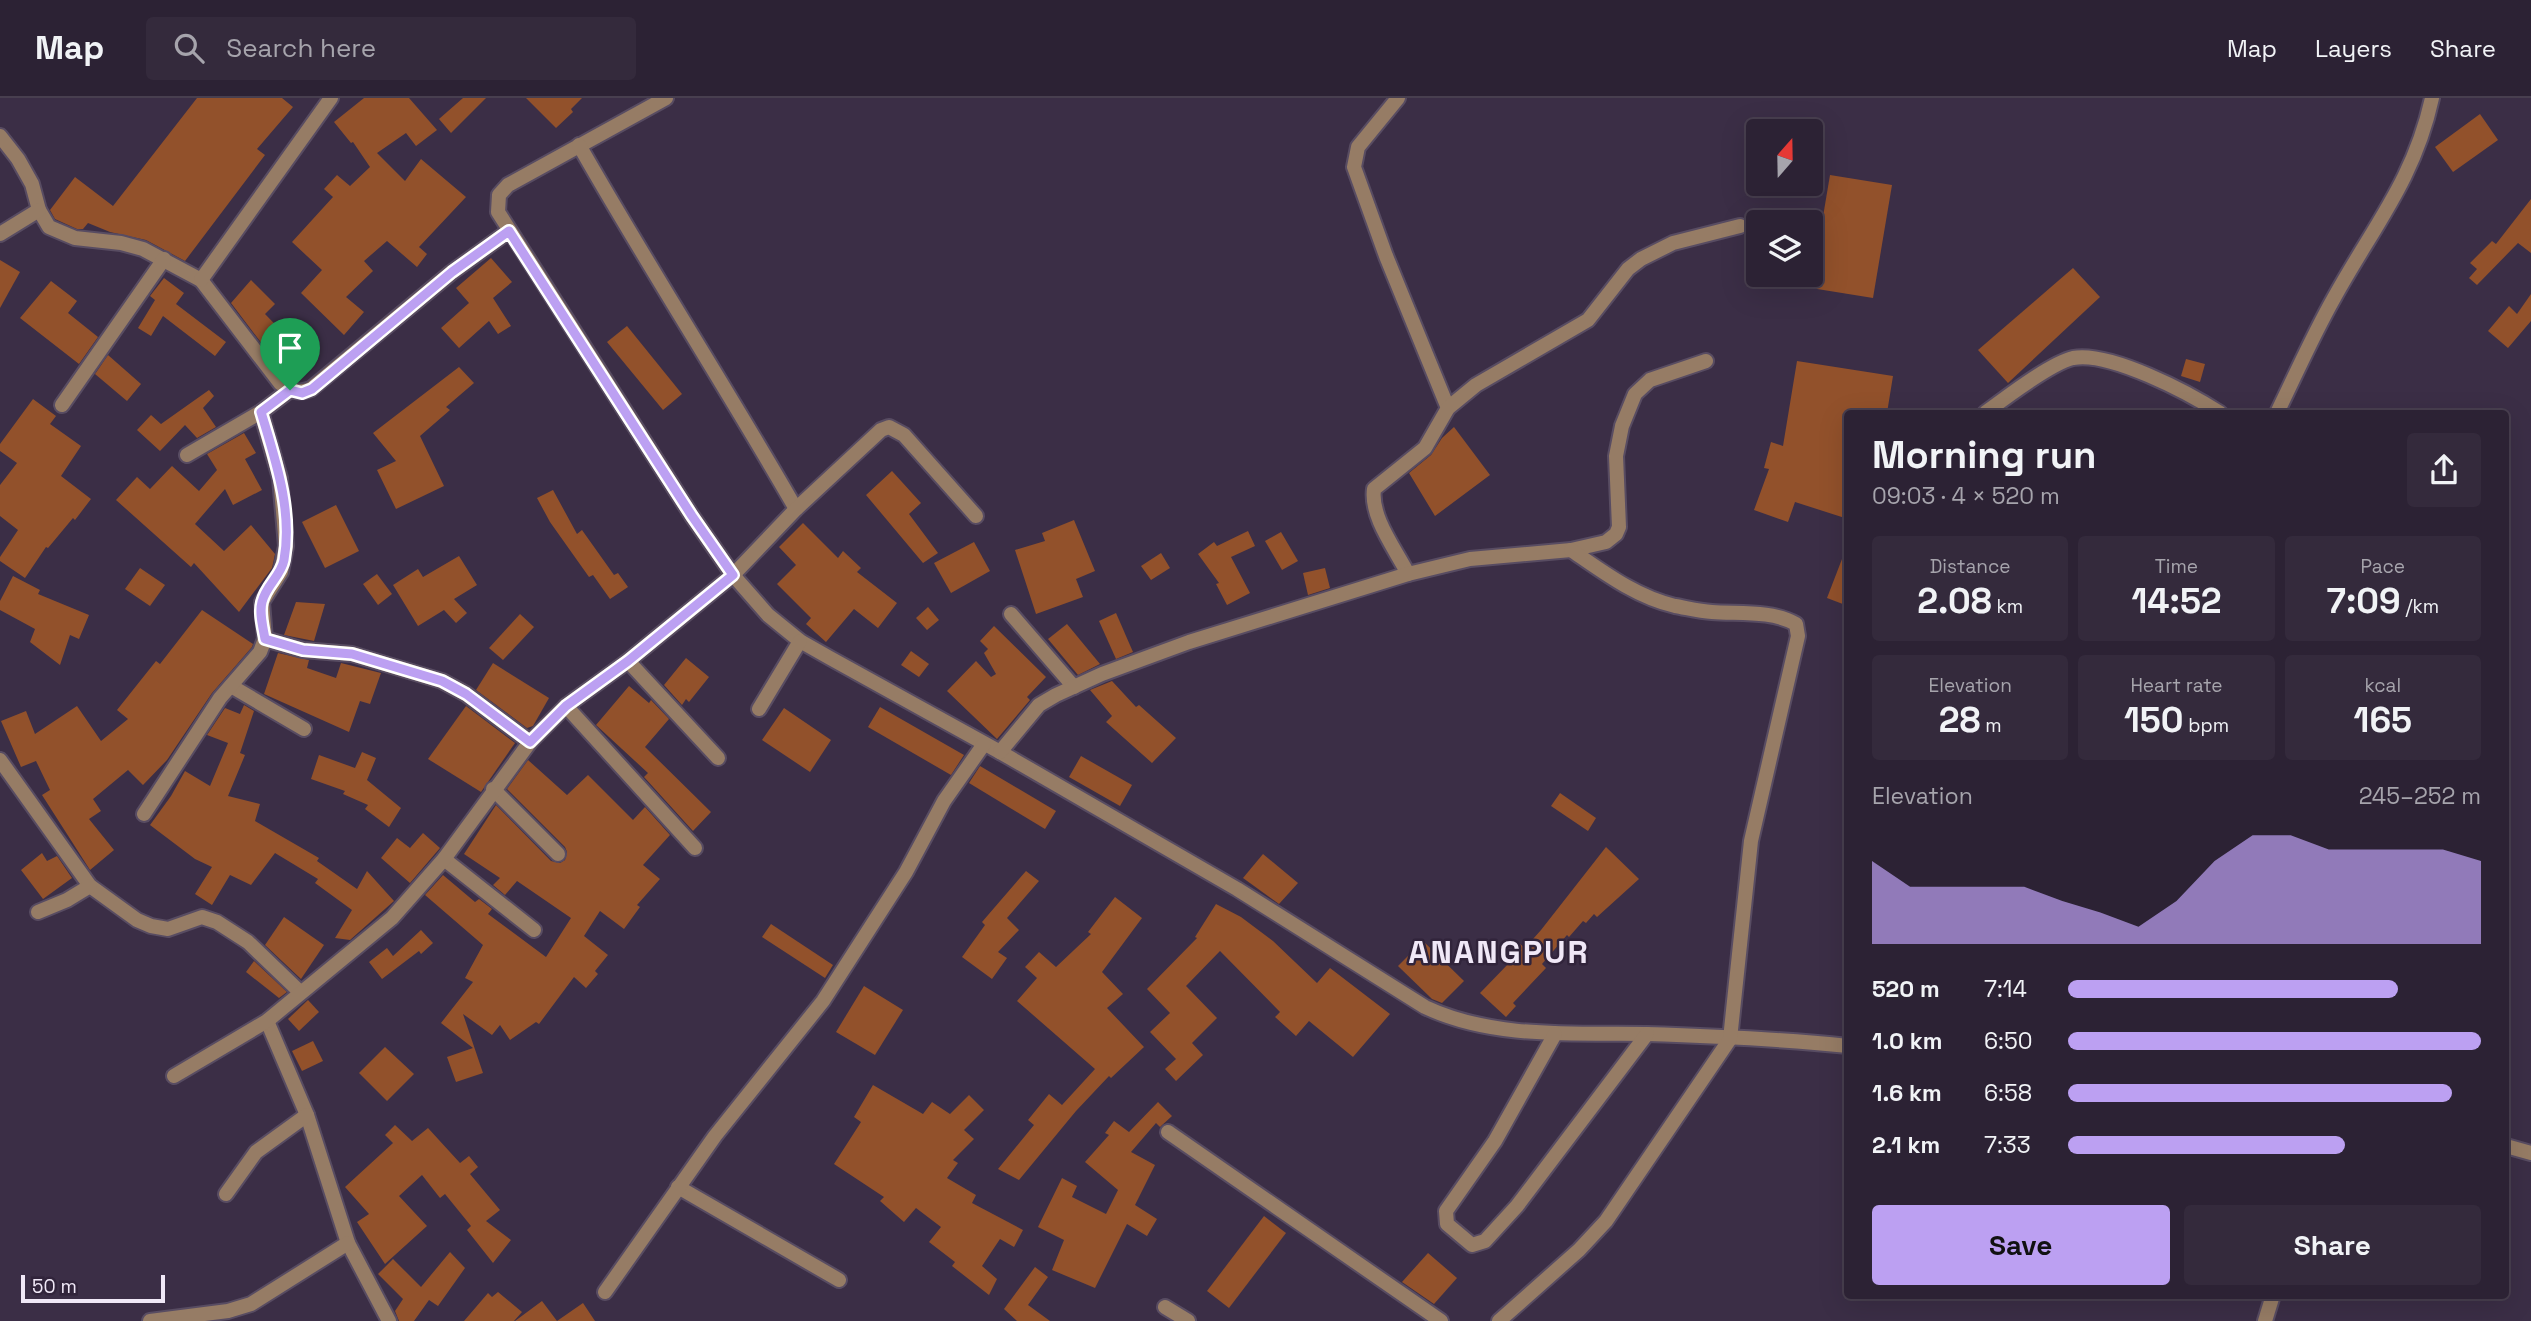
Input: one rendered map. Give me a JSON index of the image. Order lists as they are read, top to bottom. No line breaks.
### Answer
{"districts":["ANANGPUR"],"scale_bar":"50 m","north":"top","page":{"header":"Map","search":"Search here","nav":["Map","Layers","Share"],"heading":["Morning run","09:03 · 4 × 520 m"],"stats":[["Distance","2.08 km"],["Time","14:52"],["Pace","7:09 /km"],["Elevation","28 m"],["Heart rate","150 bpm"],["kcal","165"]],"chart":["Elevation","245–252 m"],"list":[{"name":"520 m","note":"7:14"},{"name":"1.0 km","note":"6:50"},{"name":"1.6 km","note":"6:58"},{"name":"2.1 km","note":"7:33"}],"buttons":["Save","Share"],"scale":"50 m"}}
